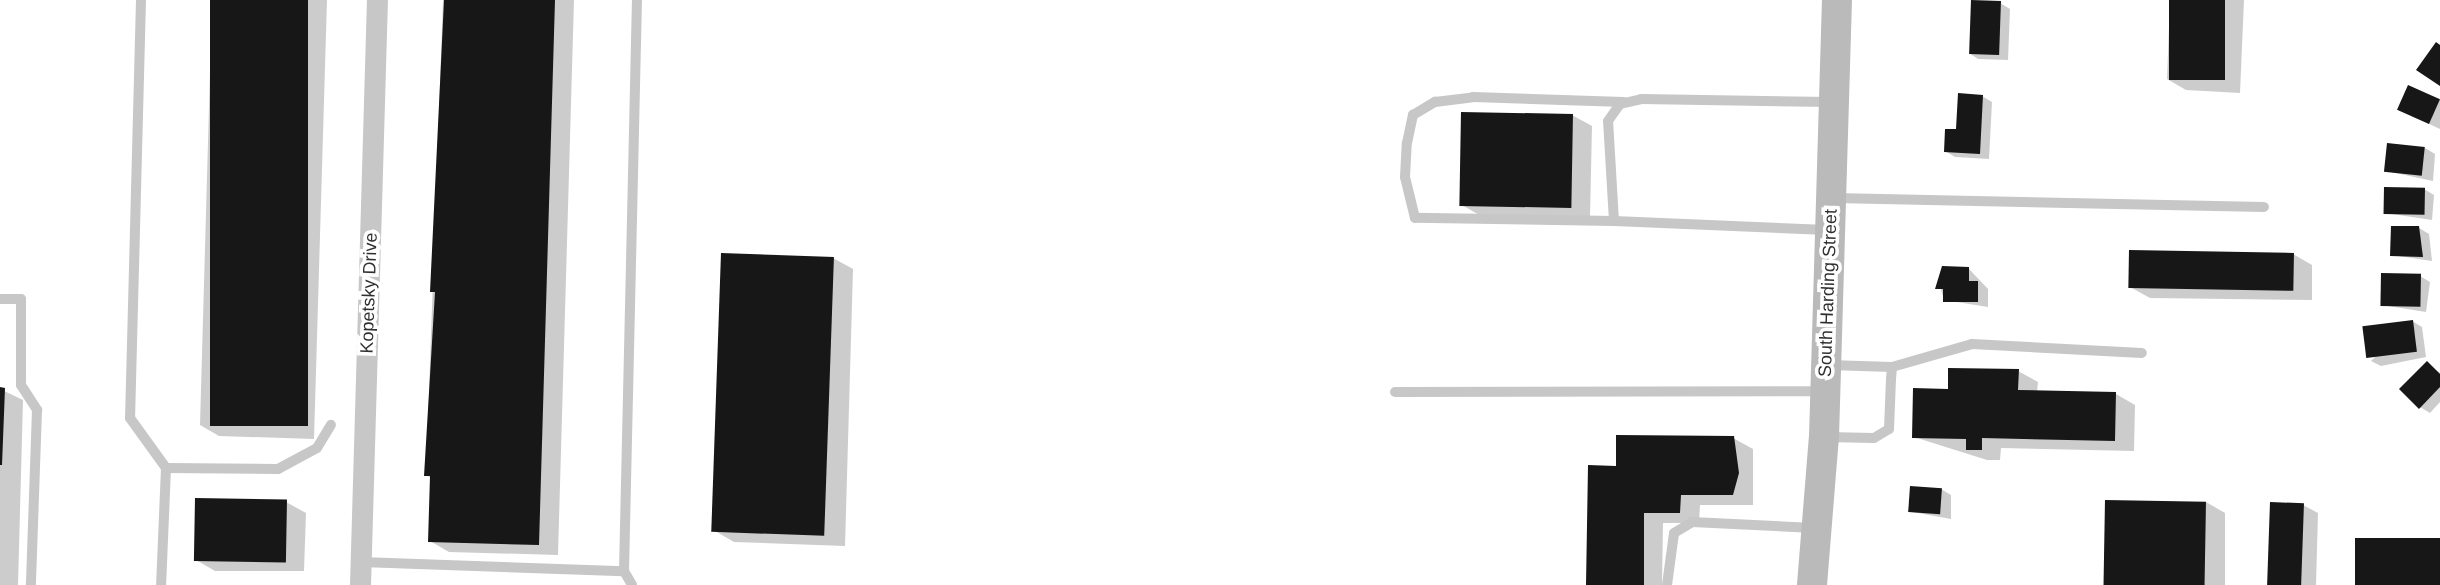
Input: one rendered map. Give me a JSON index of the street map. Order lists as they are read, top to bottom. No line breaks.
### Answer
{"streets":{"street":["Kopetsky Drive","South Harding Street"]}}
